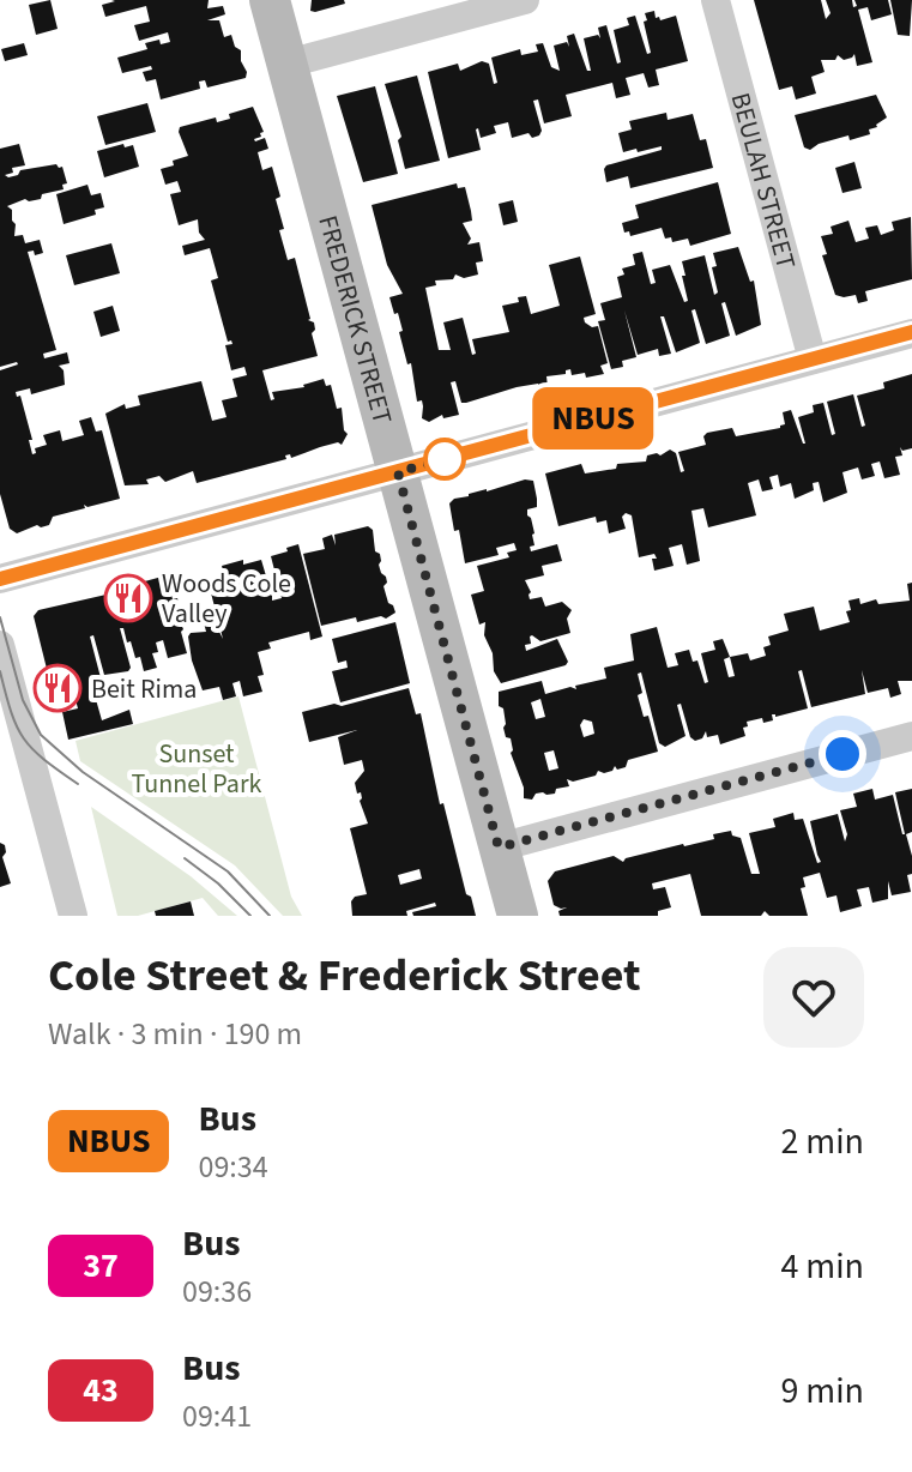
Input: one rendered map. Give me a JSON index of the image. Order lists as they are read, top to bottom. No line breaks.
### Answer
{"streets":{"street":["BEULAH STREET","FREDERICK STREET"]},"parks":["Sunset Tunnel Park"],"places":{"restaurant":["Woods Cole Valley","Beit Rima"]},"lines":["bus line NBUS"],"page":{"on_map":"NBUS","heading":["Cole Street & Frederick Street","Walk · 3 min · 190 m"],"list":[{"mark":"NBUS","name":"Bus","note":"09:34","value":"2 min"},{"mark":"37","name":"Bus","note":"09:36","value":"4 min"},{"mark":"43","name":"Bus","note":"09:41","value":"9 min"}]}}
